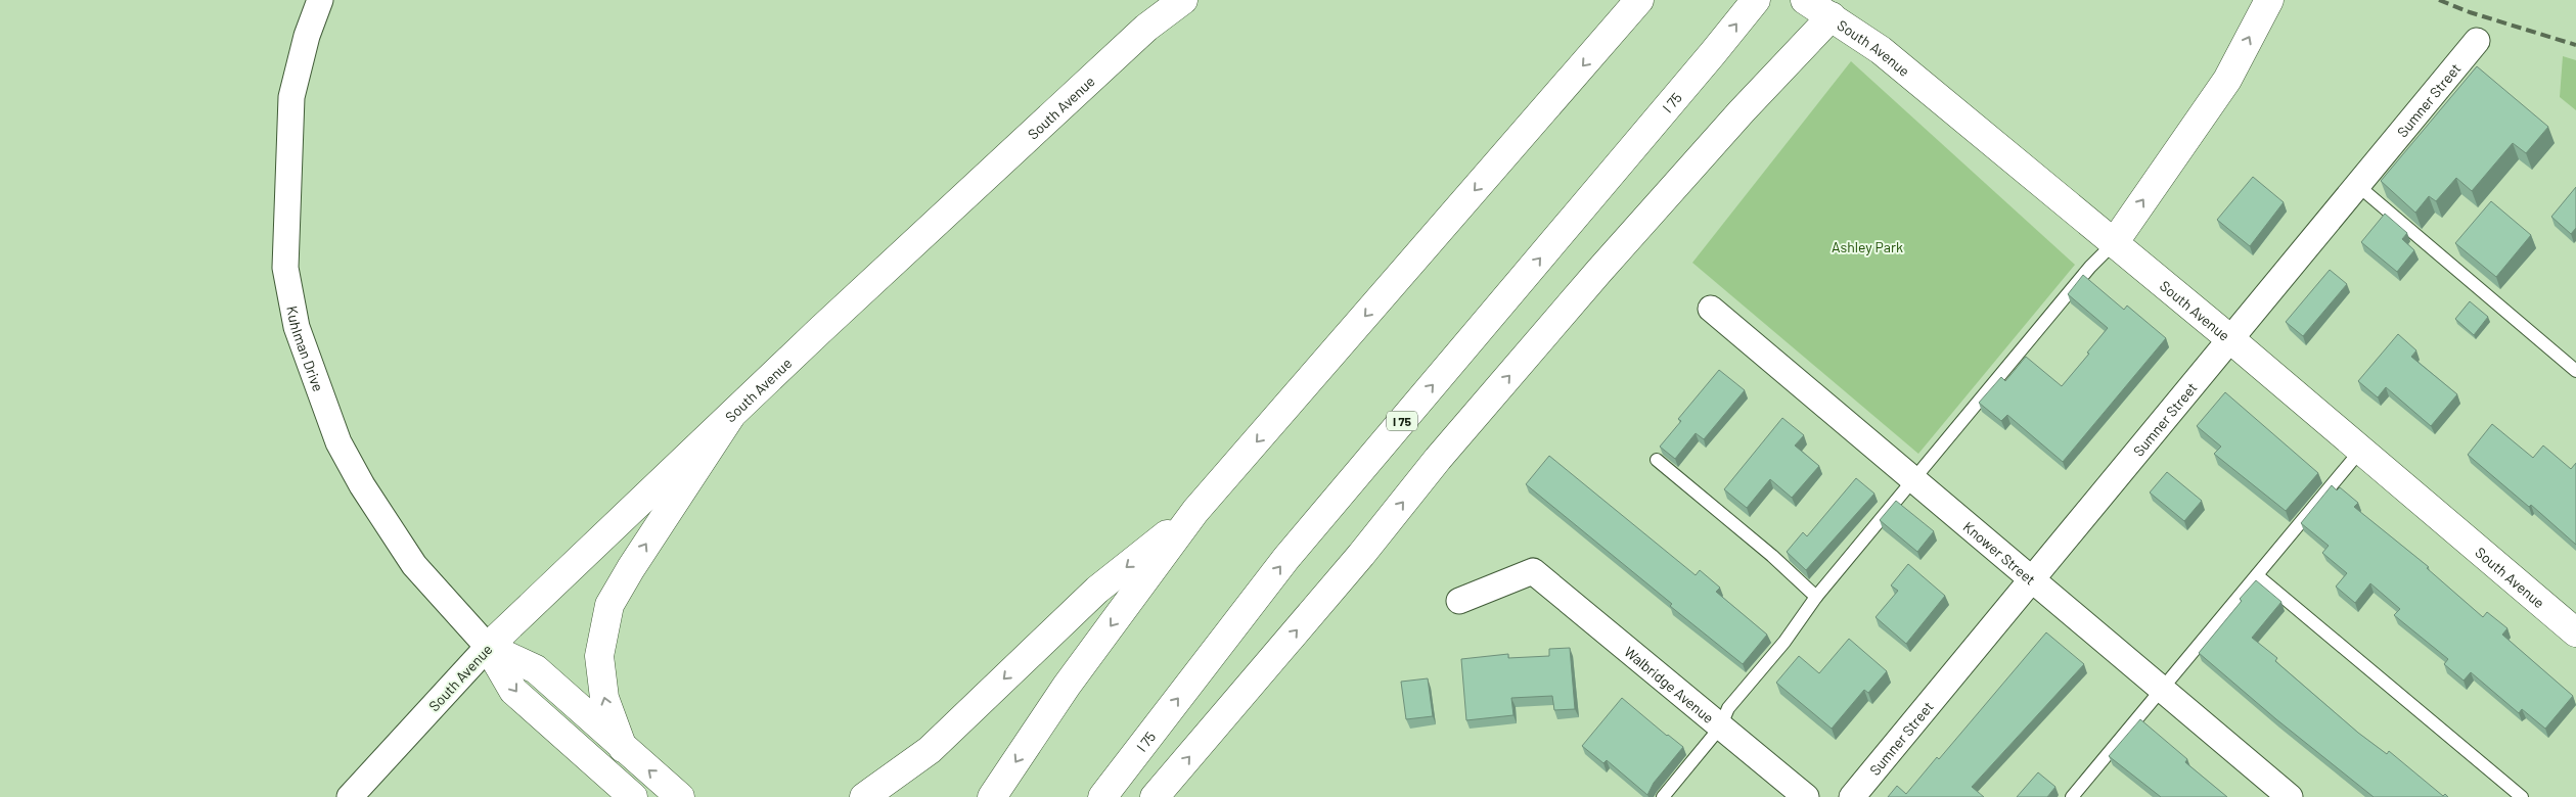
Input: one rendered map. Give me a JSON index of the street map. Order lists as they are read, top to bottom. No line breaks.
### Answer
{"streets":{"main road":["South Avenue","I 75"],"street":["Sumner Street","Kuhlman Drive","Knower Street","Walbridge Avenue"]},"crossings":[["South Avenue","Sumner Street"],["South Avenue","Kuhlman Drive"],["Sumner Street","Knower Street"]],"parks":["Ashley Park"]}
